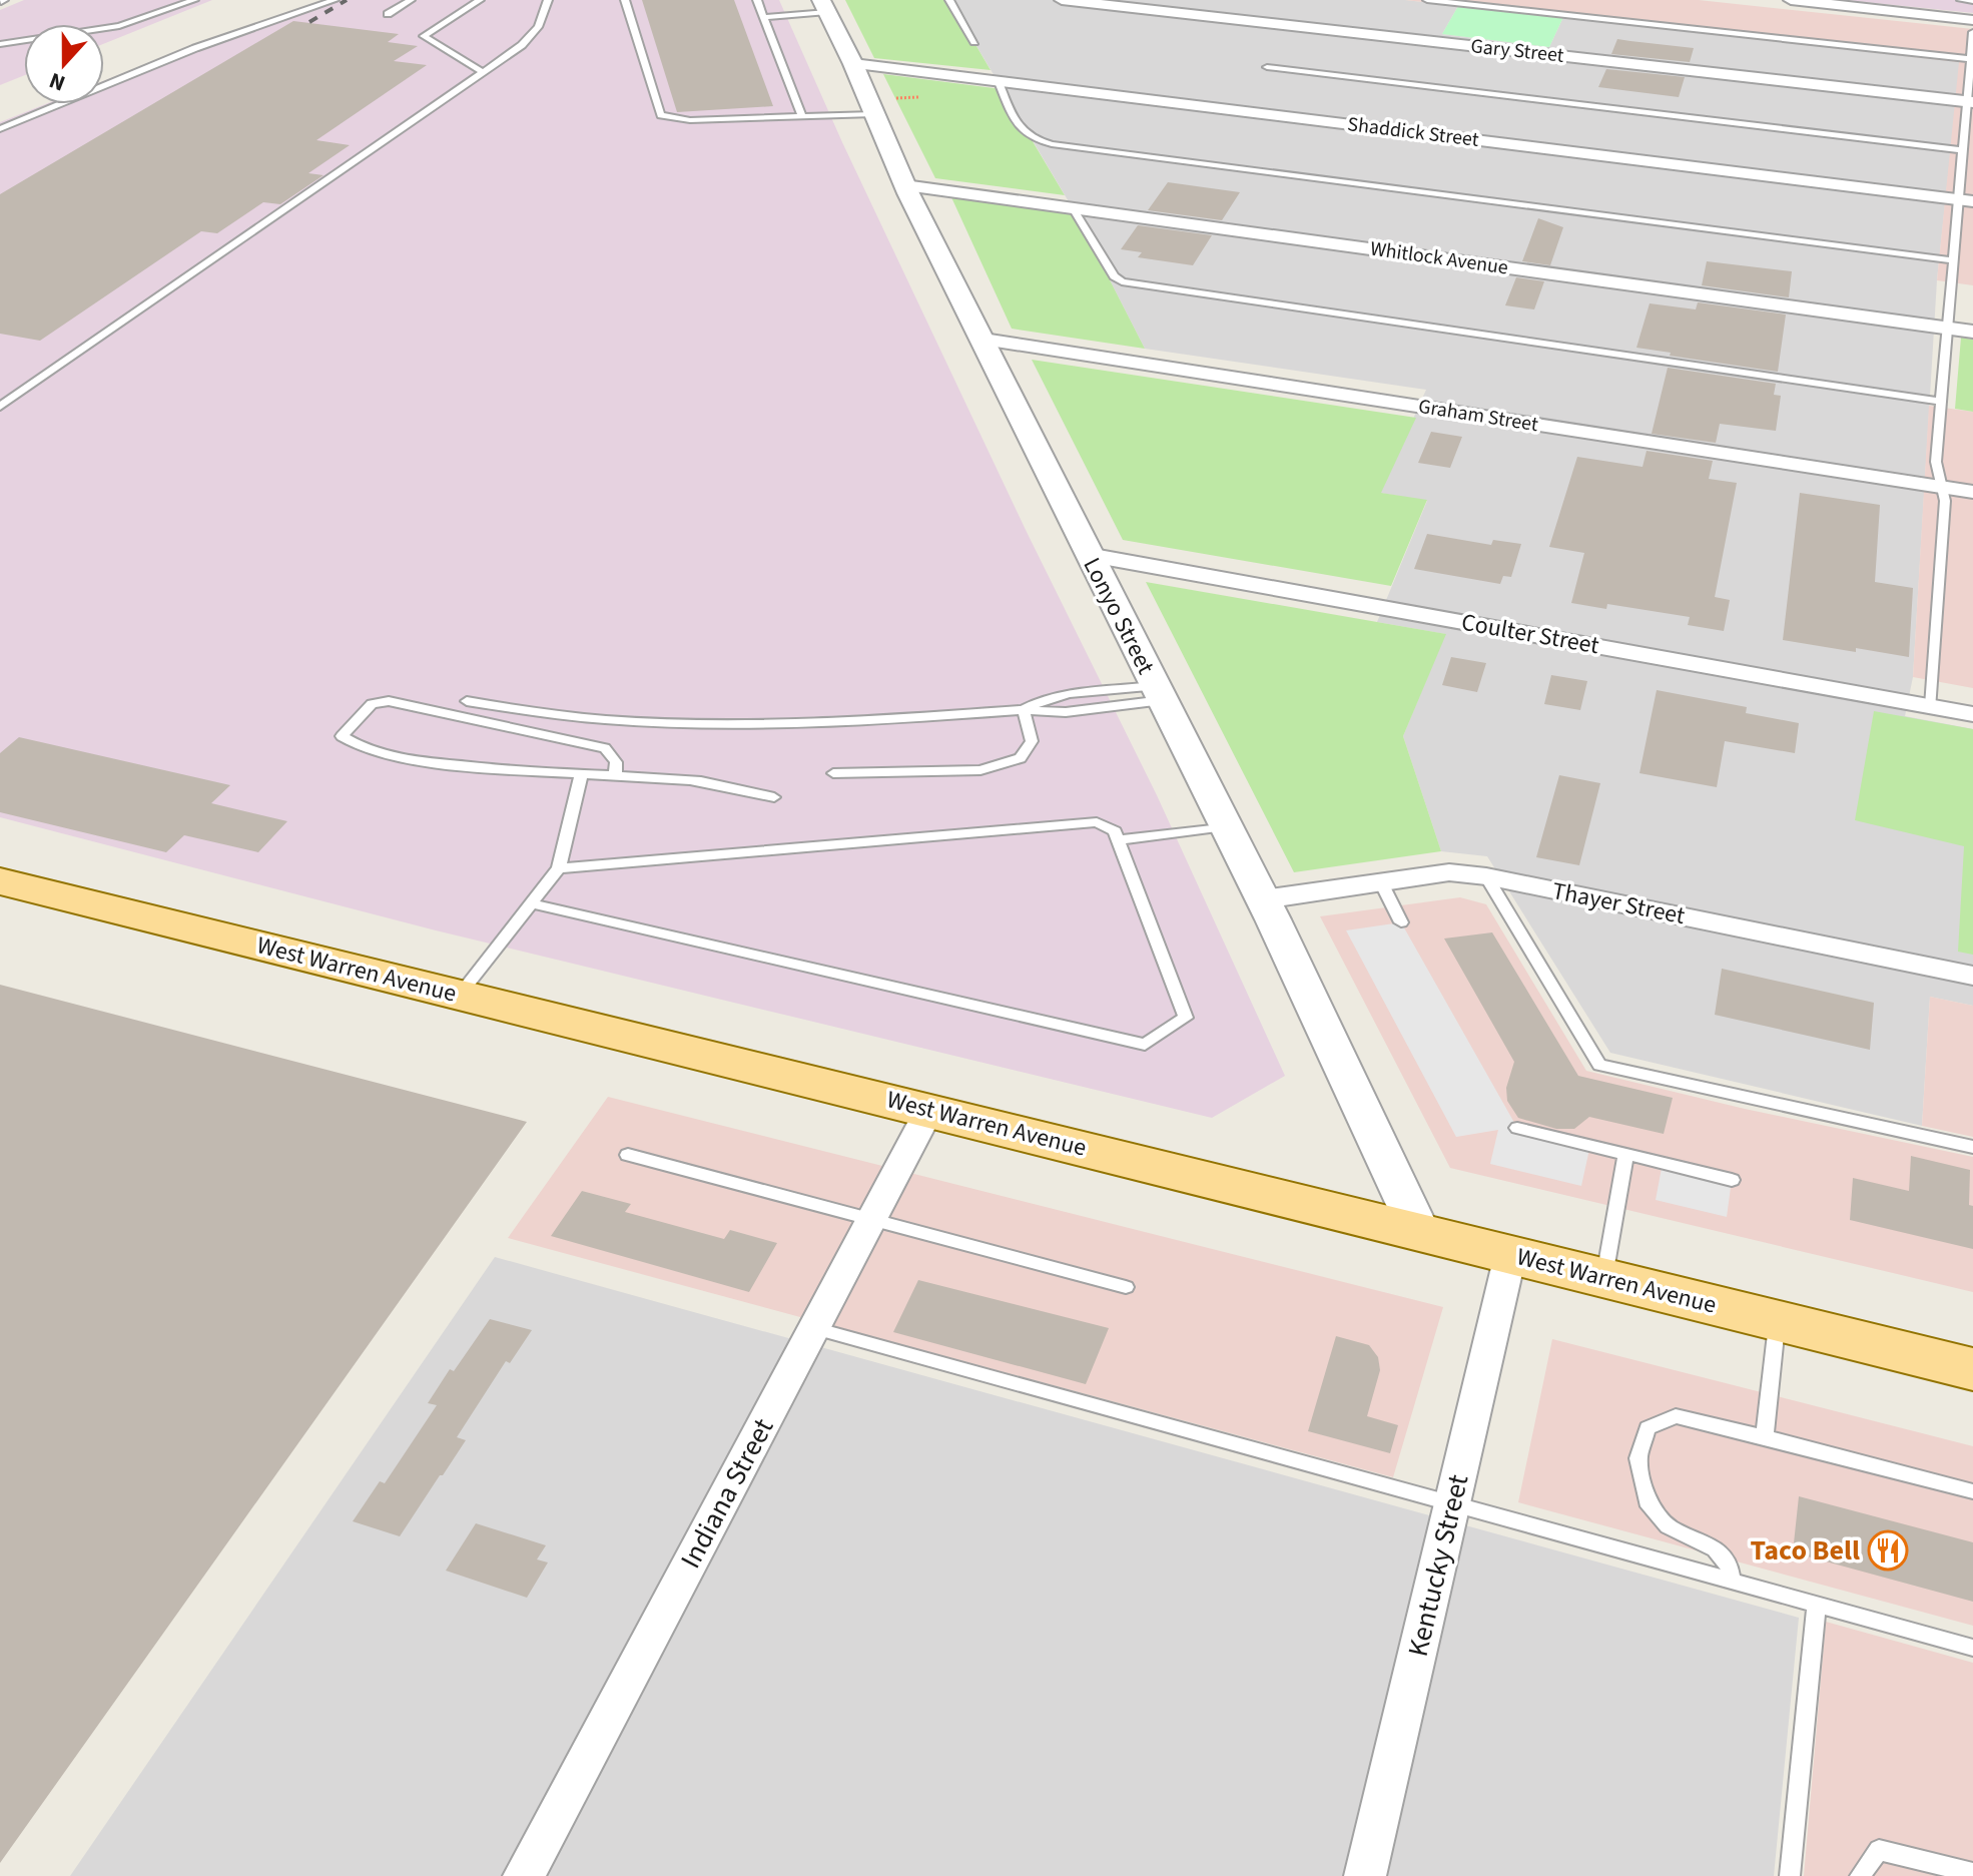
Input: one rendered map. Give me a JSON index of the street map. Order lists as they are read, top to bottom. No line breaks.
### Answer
{"streets":{"main road":["West Warren Avenue"],"street":["Gary Street","Shaddick Street","Whitlock Avenue","Graham Street","Lonyo Street","Coulter Street","Thayer Street","Indiana Street","Kentucky Street"]},"crossings":[["Shaddick Street","Lonyo Street"],["Whitlock Avenue","Lonyo Street"],["Graham Street","Lonyo Street"],["Lonyo Street","Coulter Street"],["Lonyo Street","Thayer Street"],["Lonyo Street","West Warren Avenue"],["West Warren Avenue","Indiana Street"],["West Warren Avenue","Kentucky Street"]],"places":{"restaurant":["Taco Bell"]},"north":"bottom"}
